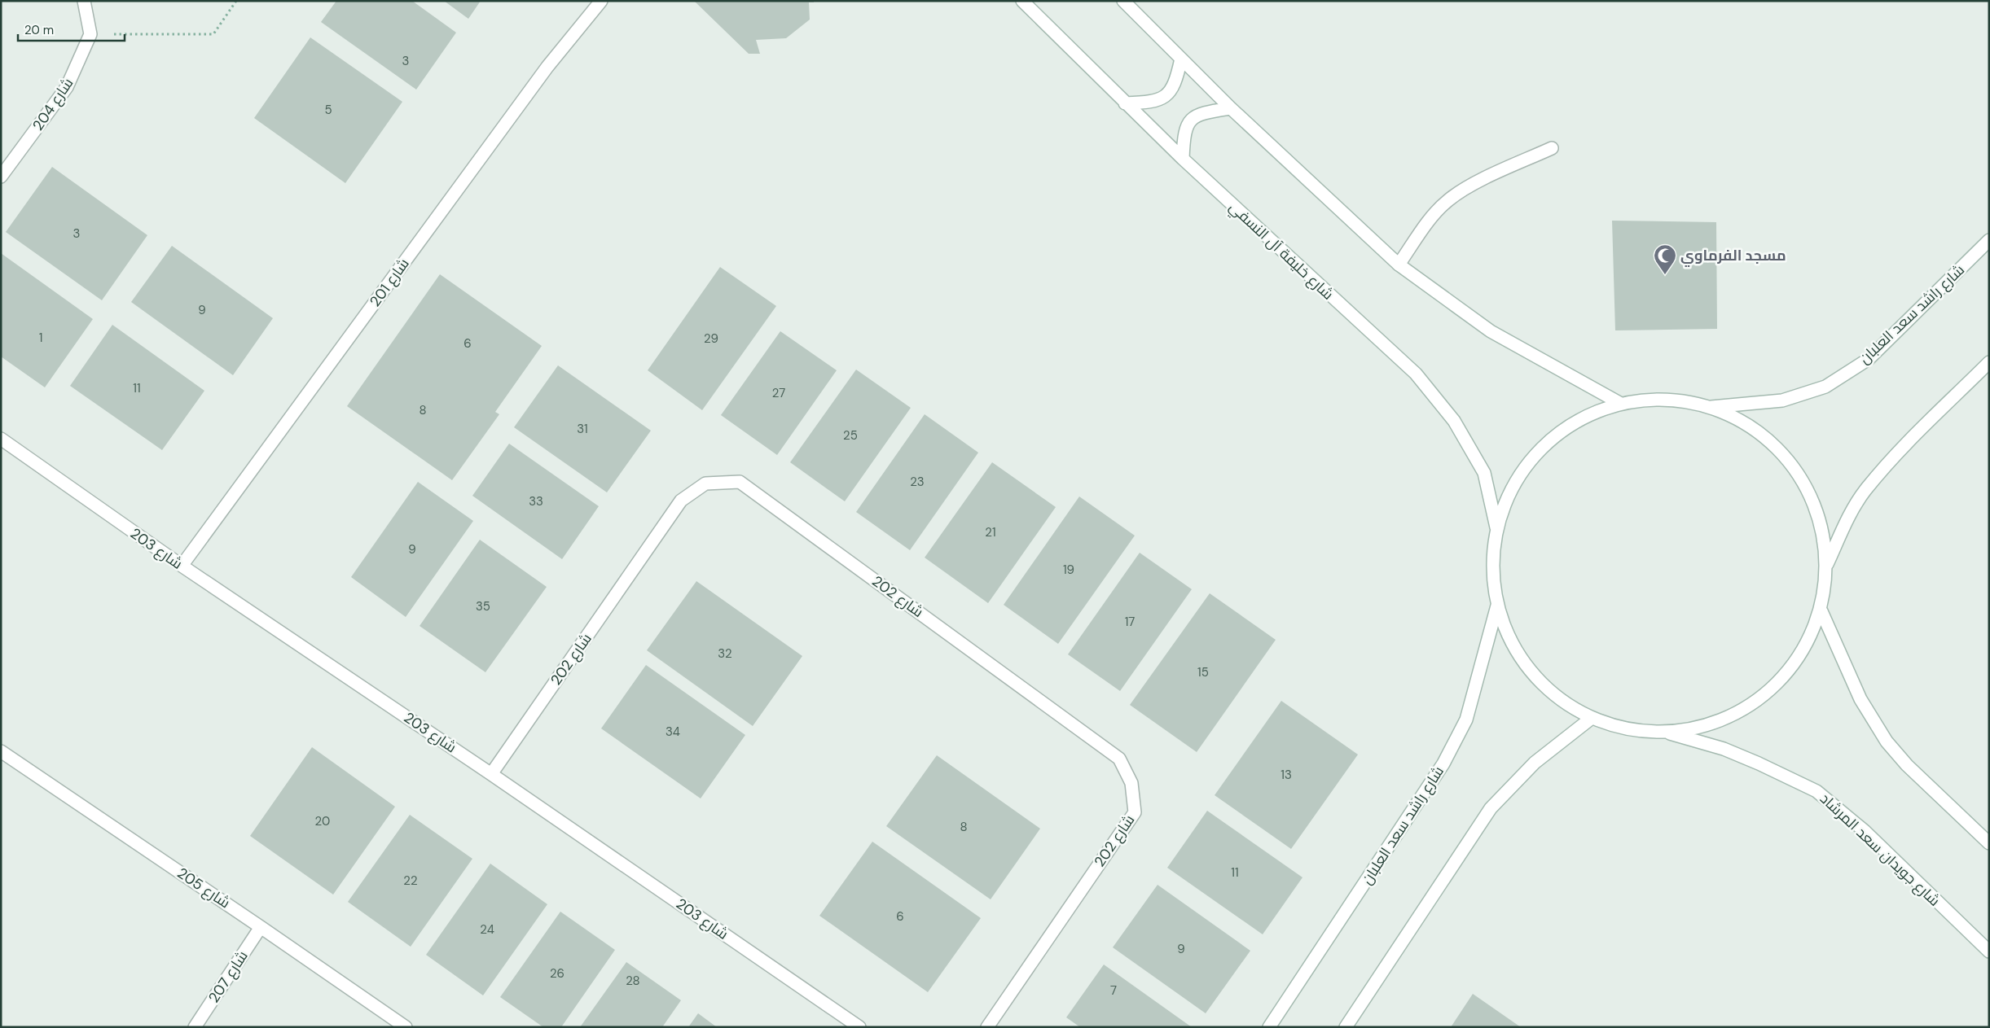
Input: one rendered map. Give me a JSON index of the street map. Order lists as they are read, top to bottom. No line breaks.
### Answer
{"streets":{"street":["شارع 204","شارع خليفة آل النسفي","شارع 201","شارع راشد سعد العلبان","شارع 203","شارع 202","شارع جويدان سعد المرشاد","شارع 205","شارع 207"]},"crossings":[["شارع 201","شارع 203"],["شارع 203","شارع 202"],["شارع 205","شارع 207"]],"places":{"mosque":["مسجد الفرماوي"]},"house_numbers":["3","5","3","9","1","29","6","11","27","8","31","25","23","33","21","9","19","35","17","32","15","34","13","20","8","11","22","6","24","9","26","28","7"],"scale_bar":"20 m"}
